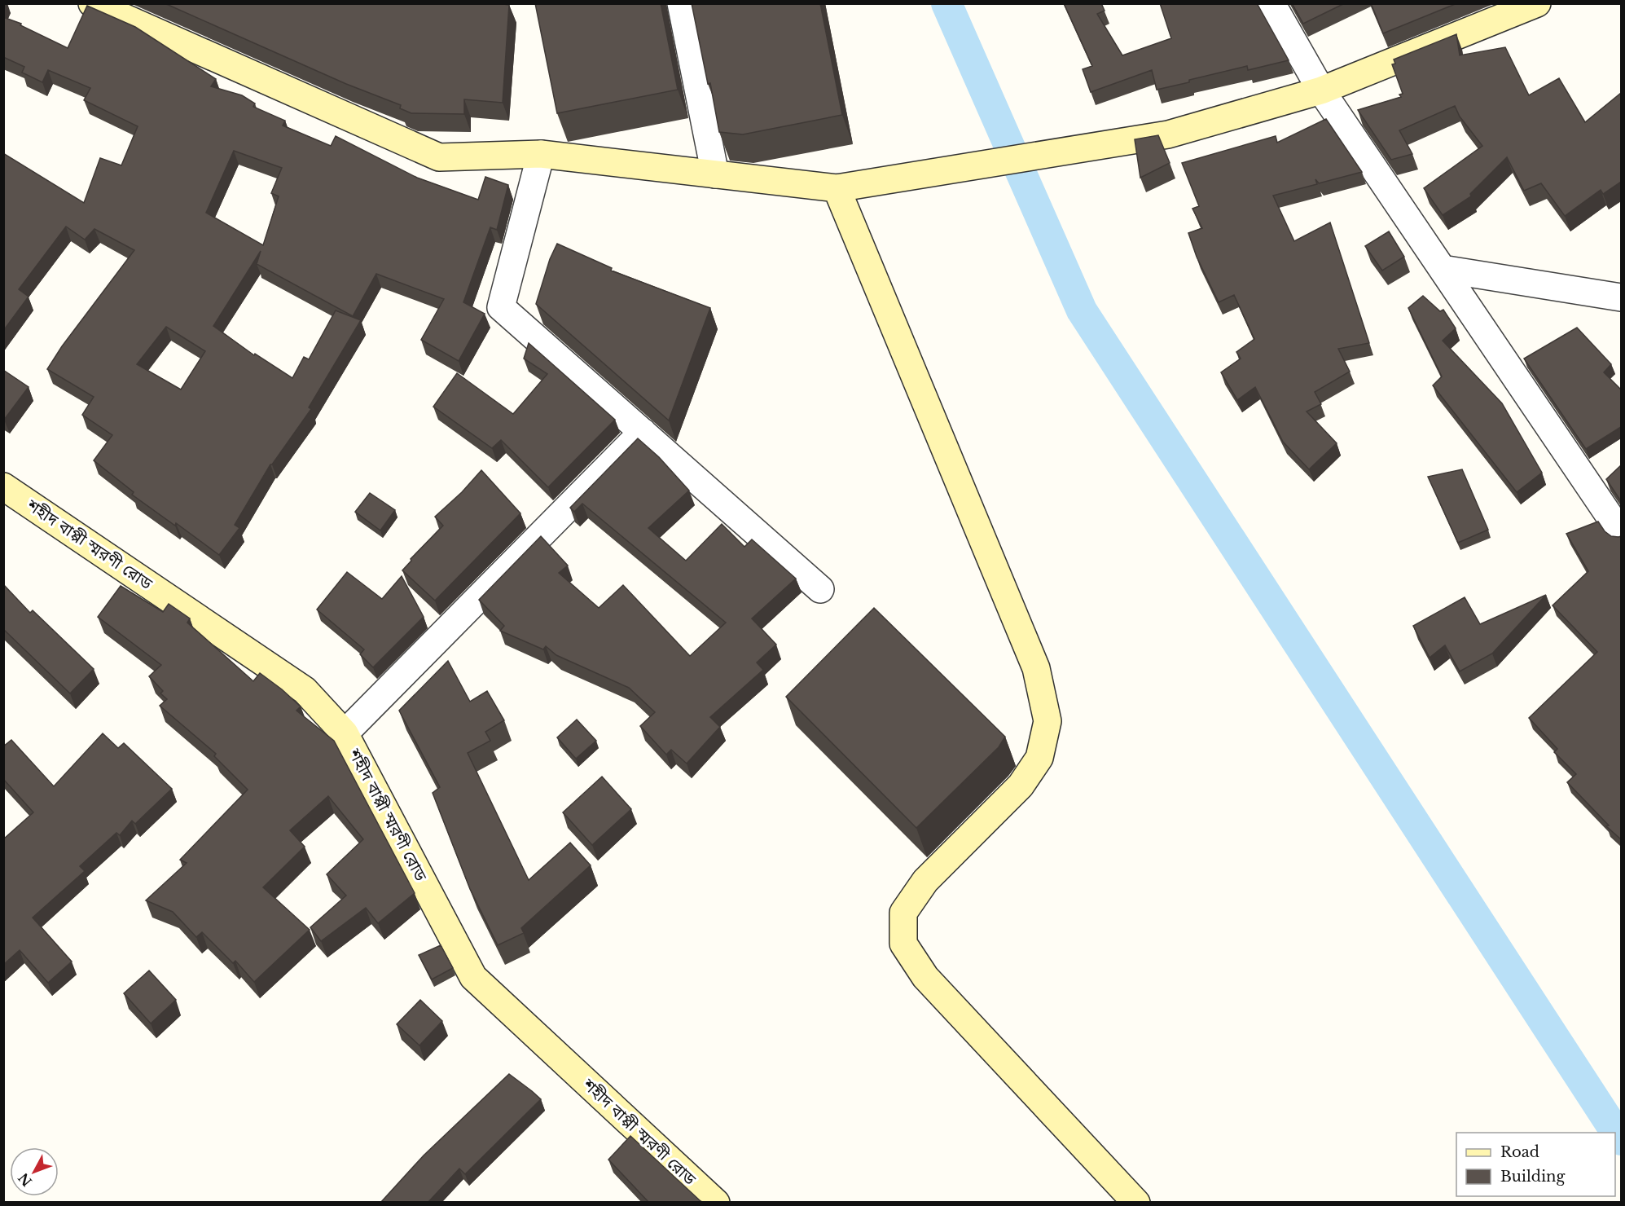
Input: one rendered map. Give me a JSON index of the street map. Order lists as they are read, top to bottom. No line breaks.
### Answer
{"streets":{"street":["শহীদ বাপ্পী স্মরণী রোড"]},"legend":["Road","Building"],"north":"bottom left"}
